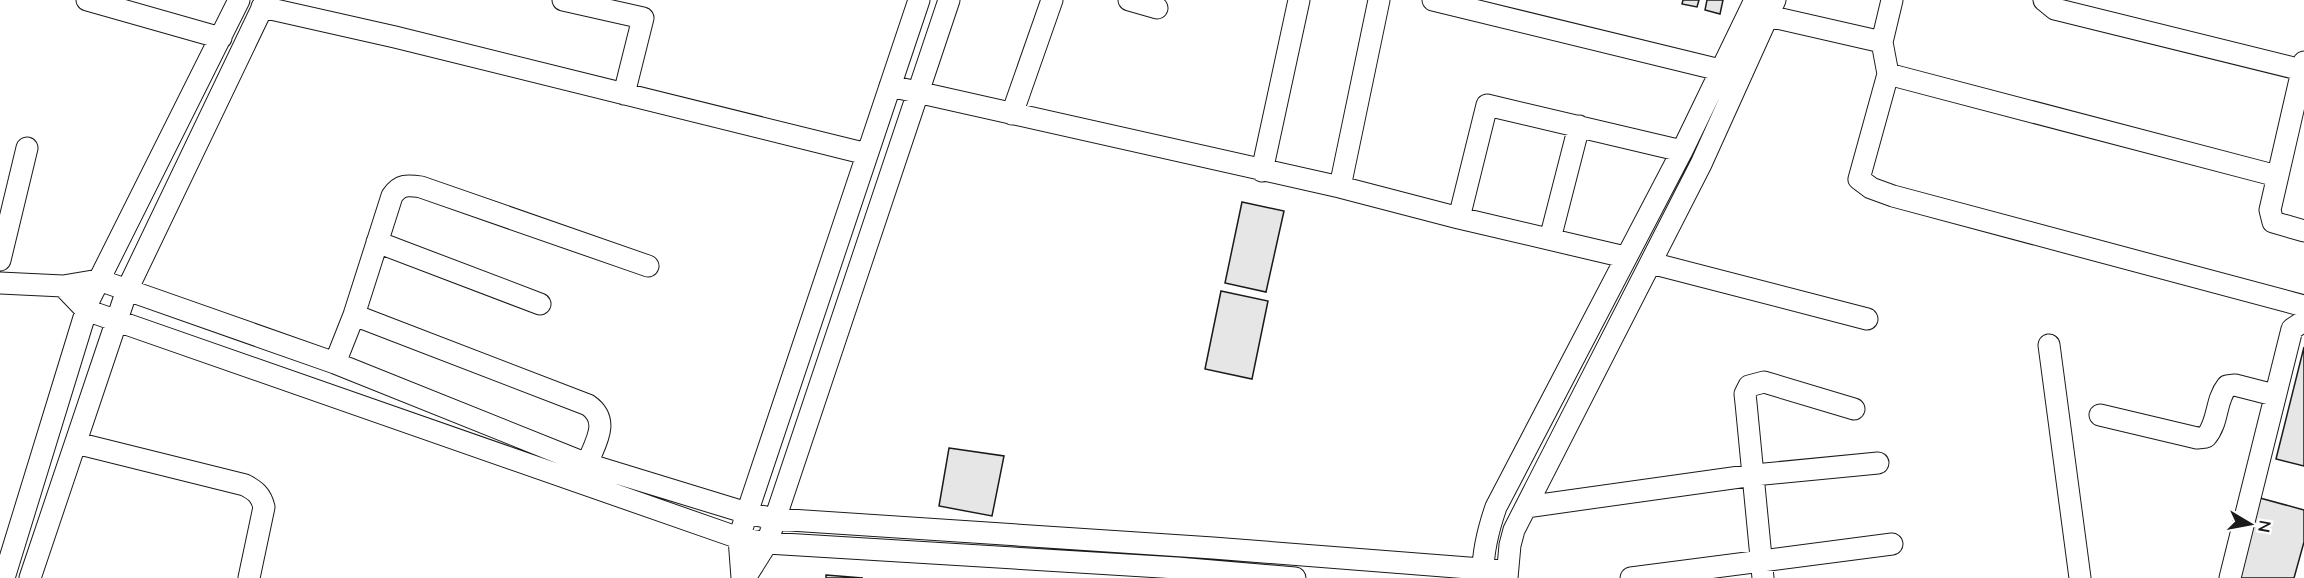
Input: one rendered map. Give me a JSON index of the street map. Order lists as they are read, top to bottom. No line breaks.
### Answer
{"north":"right"}
